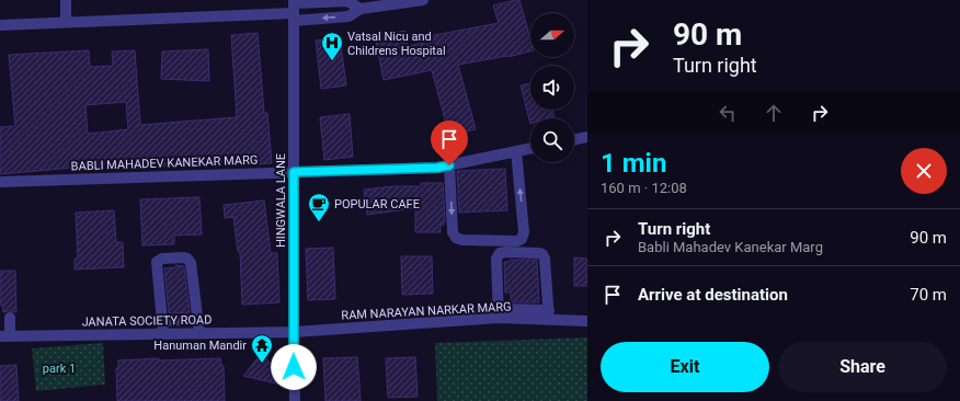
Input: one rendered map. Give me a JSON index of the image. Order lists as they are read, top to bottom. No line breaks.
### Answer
{"streets":{"street":["BABLI MAHADEV KANEKAR MARG","HINGWALA LANE","RAM NARAYAN NARKAR MARG","JANATA SOCIETY ROAD"]},"crossings":[["BABLI MAHADEV KANEKAR MARG","HINGWALA LANE"],["HINGWALA LANE","RAM NARAYAN NARKAR MARG"],["HINGWALA LANE","JANATA SOCIETY ROAD"],["RAM NARAYAN NARKAR MARG","JANATA SOCIETY ROAD"]],"parks":["park 1"],"places":{"hospital":["Vatsal Nicu and Childrens Hospital"],"cafe":["POPULAR CAFE"],"temple":["Hanuman Mandir"]},"north":"right","page":{"turn":["90 m","Turn right"],"heading":["1 min","160 m · 12:08"],"list":[{"name":"Turn right","note":"Babli Mahadev Kanekar Marg","value":"90 m"},{"name":"Arrive at destination","value":"70 m"}],"buttons":["Exit","Share"]}}
